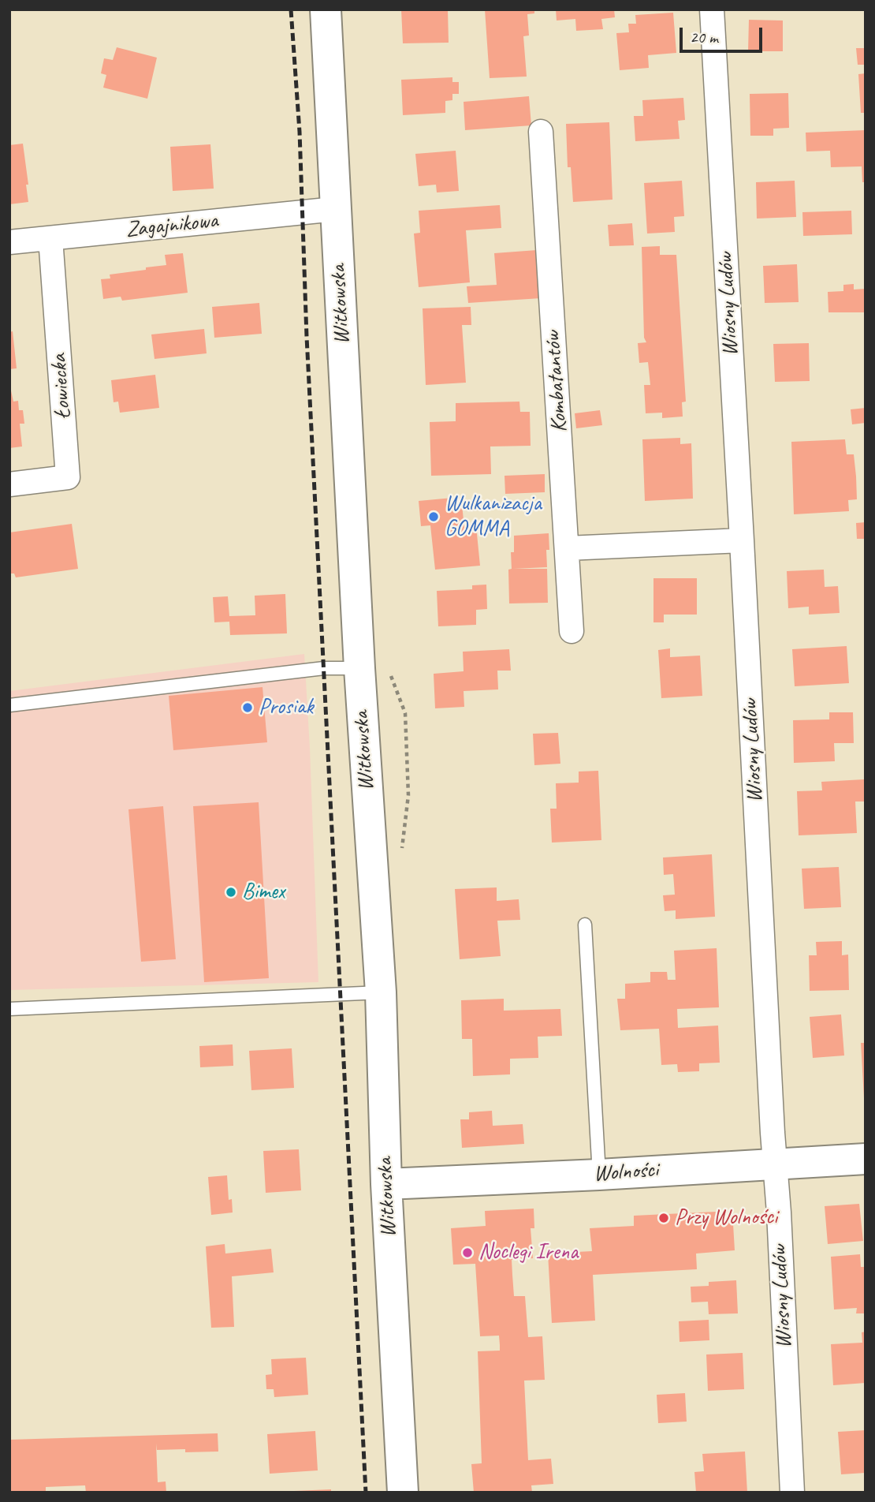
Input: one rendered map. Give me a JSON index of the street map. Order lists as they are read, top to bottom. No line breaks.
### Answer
{"streets":{"street":["Zagajnikowa","Witkowska","Wiosny Ludów","Kombatantów","Łowiecka","Wolności"]},"crossings":[["Zagajnikowa","Witkowska"],["Zagajnikowa","Łowiecka"],["Witkowska","Wolności"],["Wiosny Ludów","Wolności"]],"places":["Wulkanizacja GOMMA","Prosiak","Bimex","Przy Wolności","Noclegi Irena"],"scale_bar":"20 m"}
